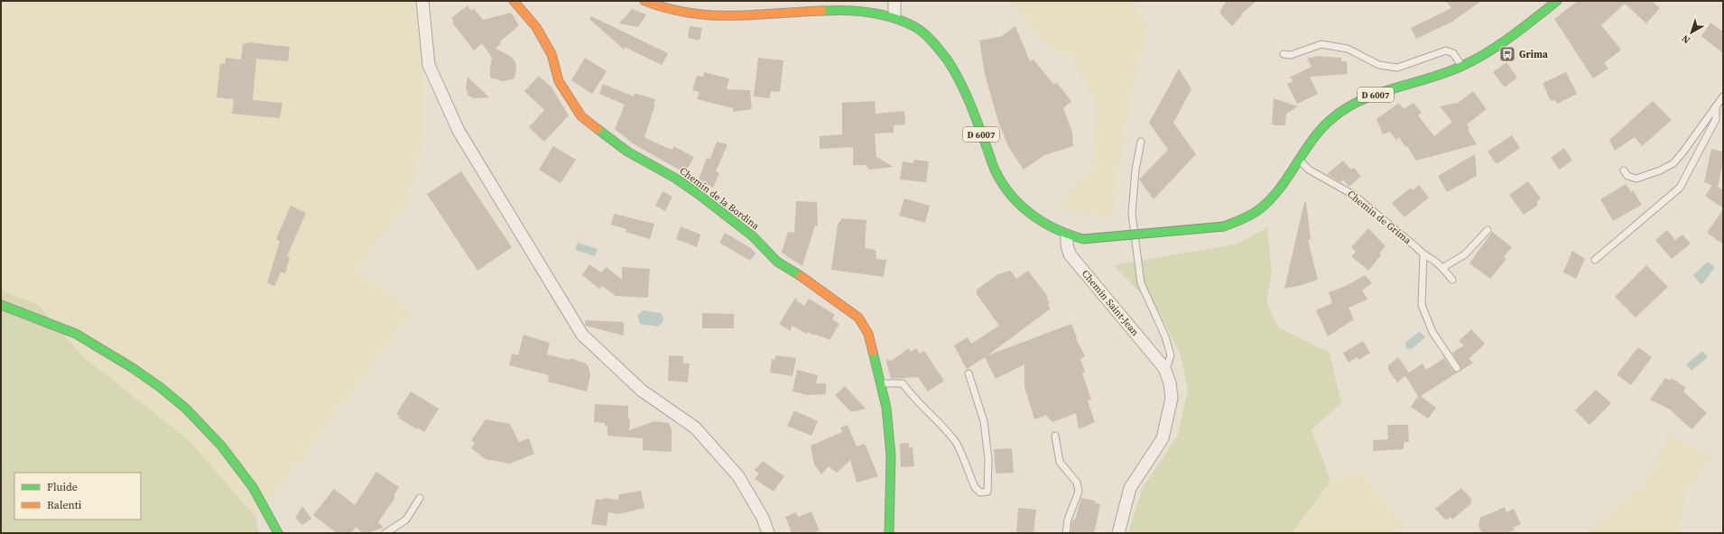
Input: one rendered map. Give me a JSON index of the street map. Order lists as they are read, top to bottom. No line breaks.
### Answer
{"streets":{"main road":["D 6007","Chemin de la Bordina"],"street":["Chemin Saint-Jean"],"lane":["Chemin de Grima"]},"crossings":[["D 6007","Chemin de Grima"],["D 6007","Chemin Saint-Jean"]],"places":{"bus stop":["Grima"]},"legend":["Fluide","Ralenti"],"north":"bottom left"}
